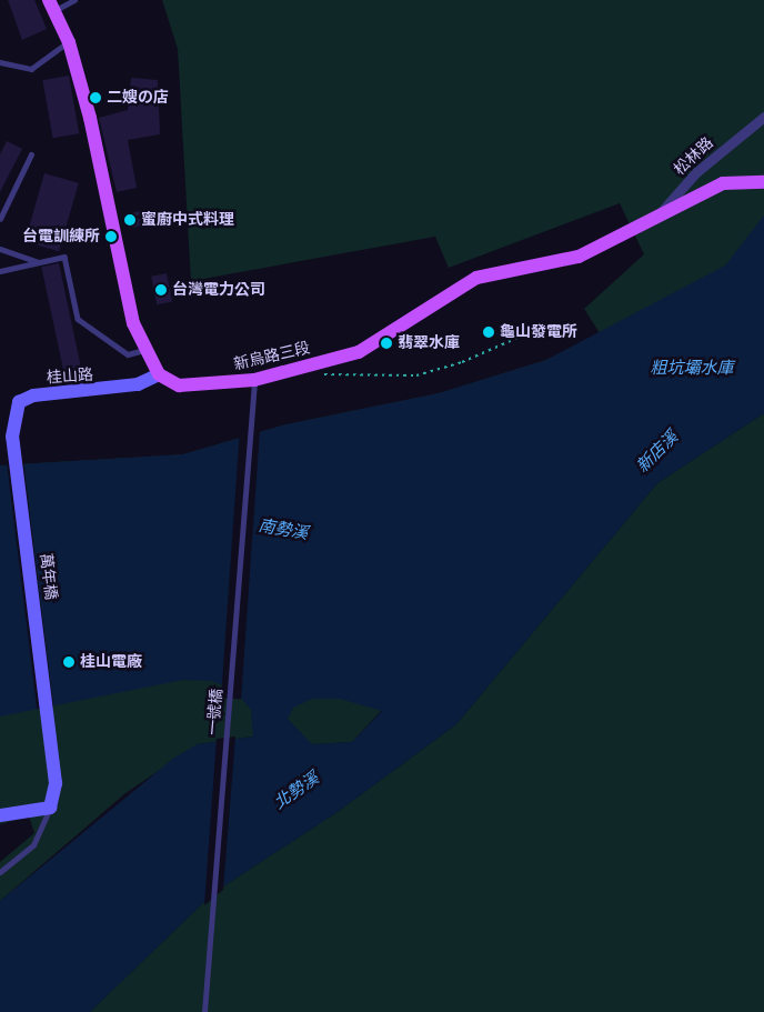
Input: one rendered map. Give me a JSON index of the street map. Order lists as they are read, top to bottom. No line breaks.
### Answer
{"streets":{"main road":["新烏路三段"],"street":["松林路","桂山路","萬年橋"],"lane":["一號橋"]},"crossings":[["松林路","新烏路三段"],["新烏路三段","桂山路"],["新烏路三段","一號橋"],["桂山路","萬年橋"]],"water":["粗坑壩水庫","新店溪","南勢溪","北勢溪"],"places":["二嫂の店","蜜廚中式料理","台電訓練所","台灣電力公司","龜山發電所","翡翠水庫","桂山電廠"]}
